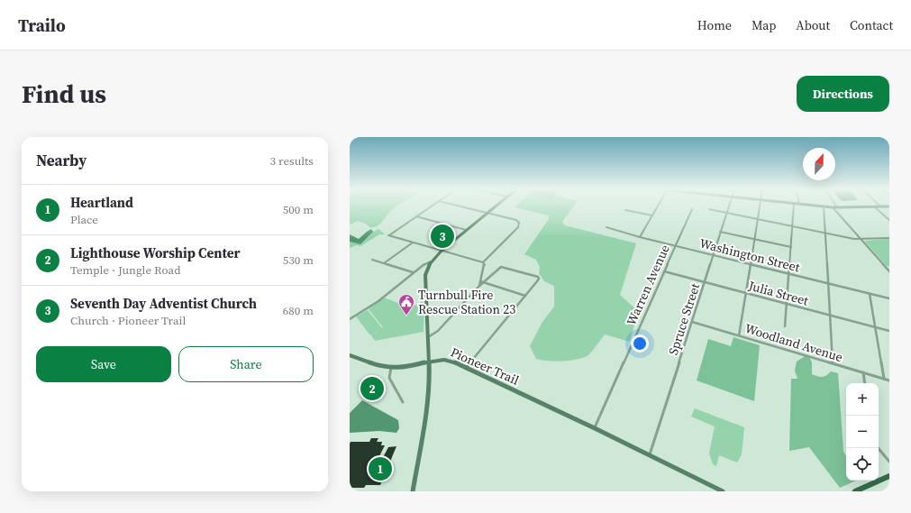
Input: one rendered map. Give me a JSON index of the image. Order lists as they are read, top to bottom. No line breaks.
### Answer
{"streets":{"street":["Washington Street","Warren Avenue","Julia Street","Spruce Street","Woodland Avenue","Pioneer Trail"]},"crossings":[["Washington Street","Warren Avenue"],["Washington Street","Spruce Street"],["Warren Avenue","Julia Street"],["Warren Avenue","Pioneer Trail"],["Julia Street","Spruce Street"],["Spruce Street","Woodland Avenue"],["Spruce Street","Pioneer Trail"]],"places":{"public building":["Turnbull Fire Rescue Station 23"]},"north":"top","page":{"header":"Trailo","nav":["Home","Map","About","Contact"],"buttons":["Directions",["Save","Share"]],"title":"Find us","heading":["Nearby","3 results"],"list":[{"mark":"1","name":"Heartland","note":"Place","value":"500 m"},{"mark":"2","name":"Lighthouse Worship Center","note":"Temple · Jungle Road","value":"530 m"},{"mark":"3","name":"Seventh Day Adventist Church","note":"Church · Pioneer Trail","value":"680 m"}],"pins":["3","2","1"],"map_buttons":["+","−"]}}
